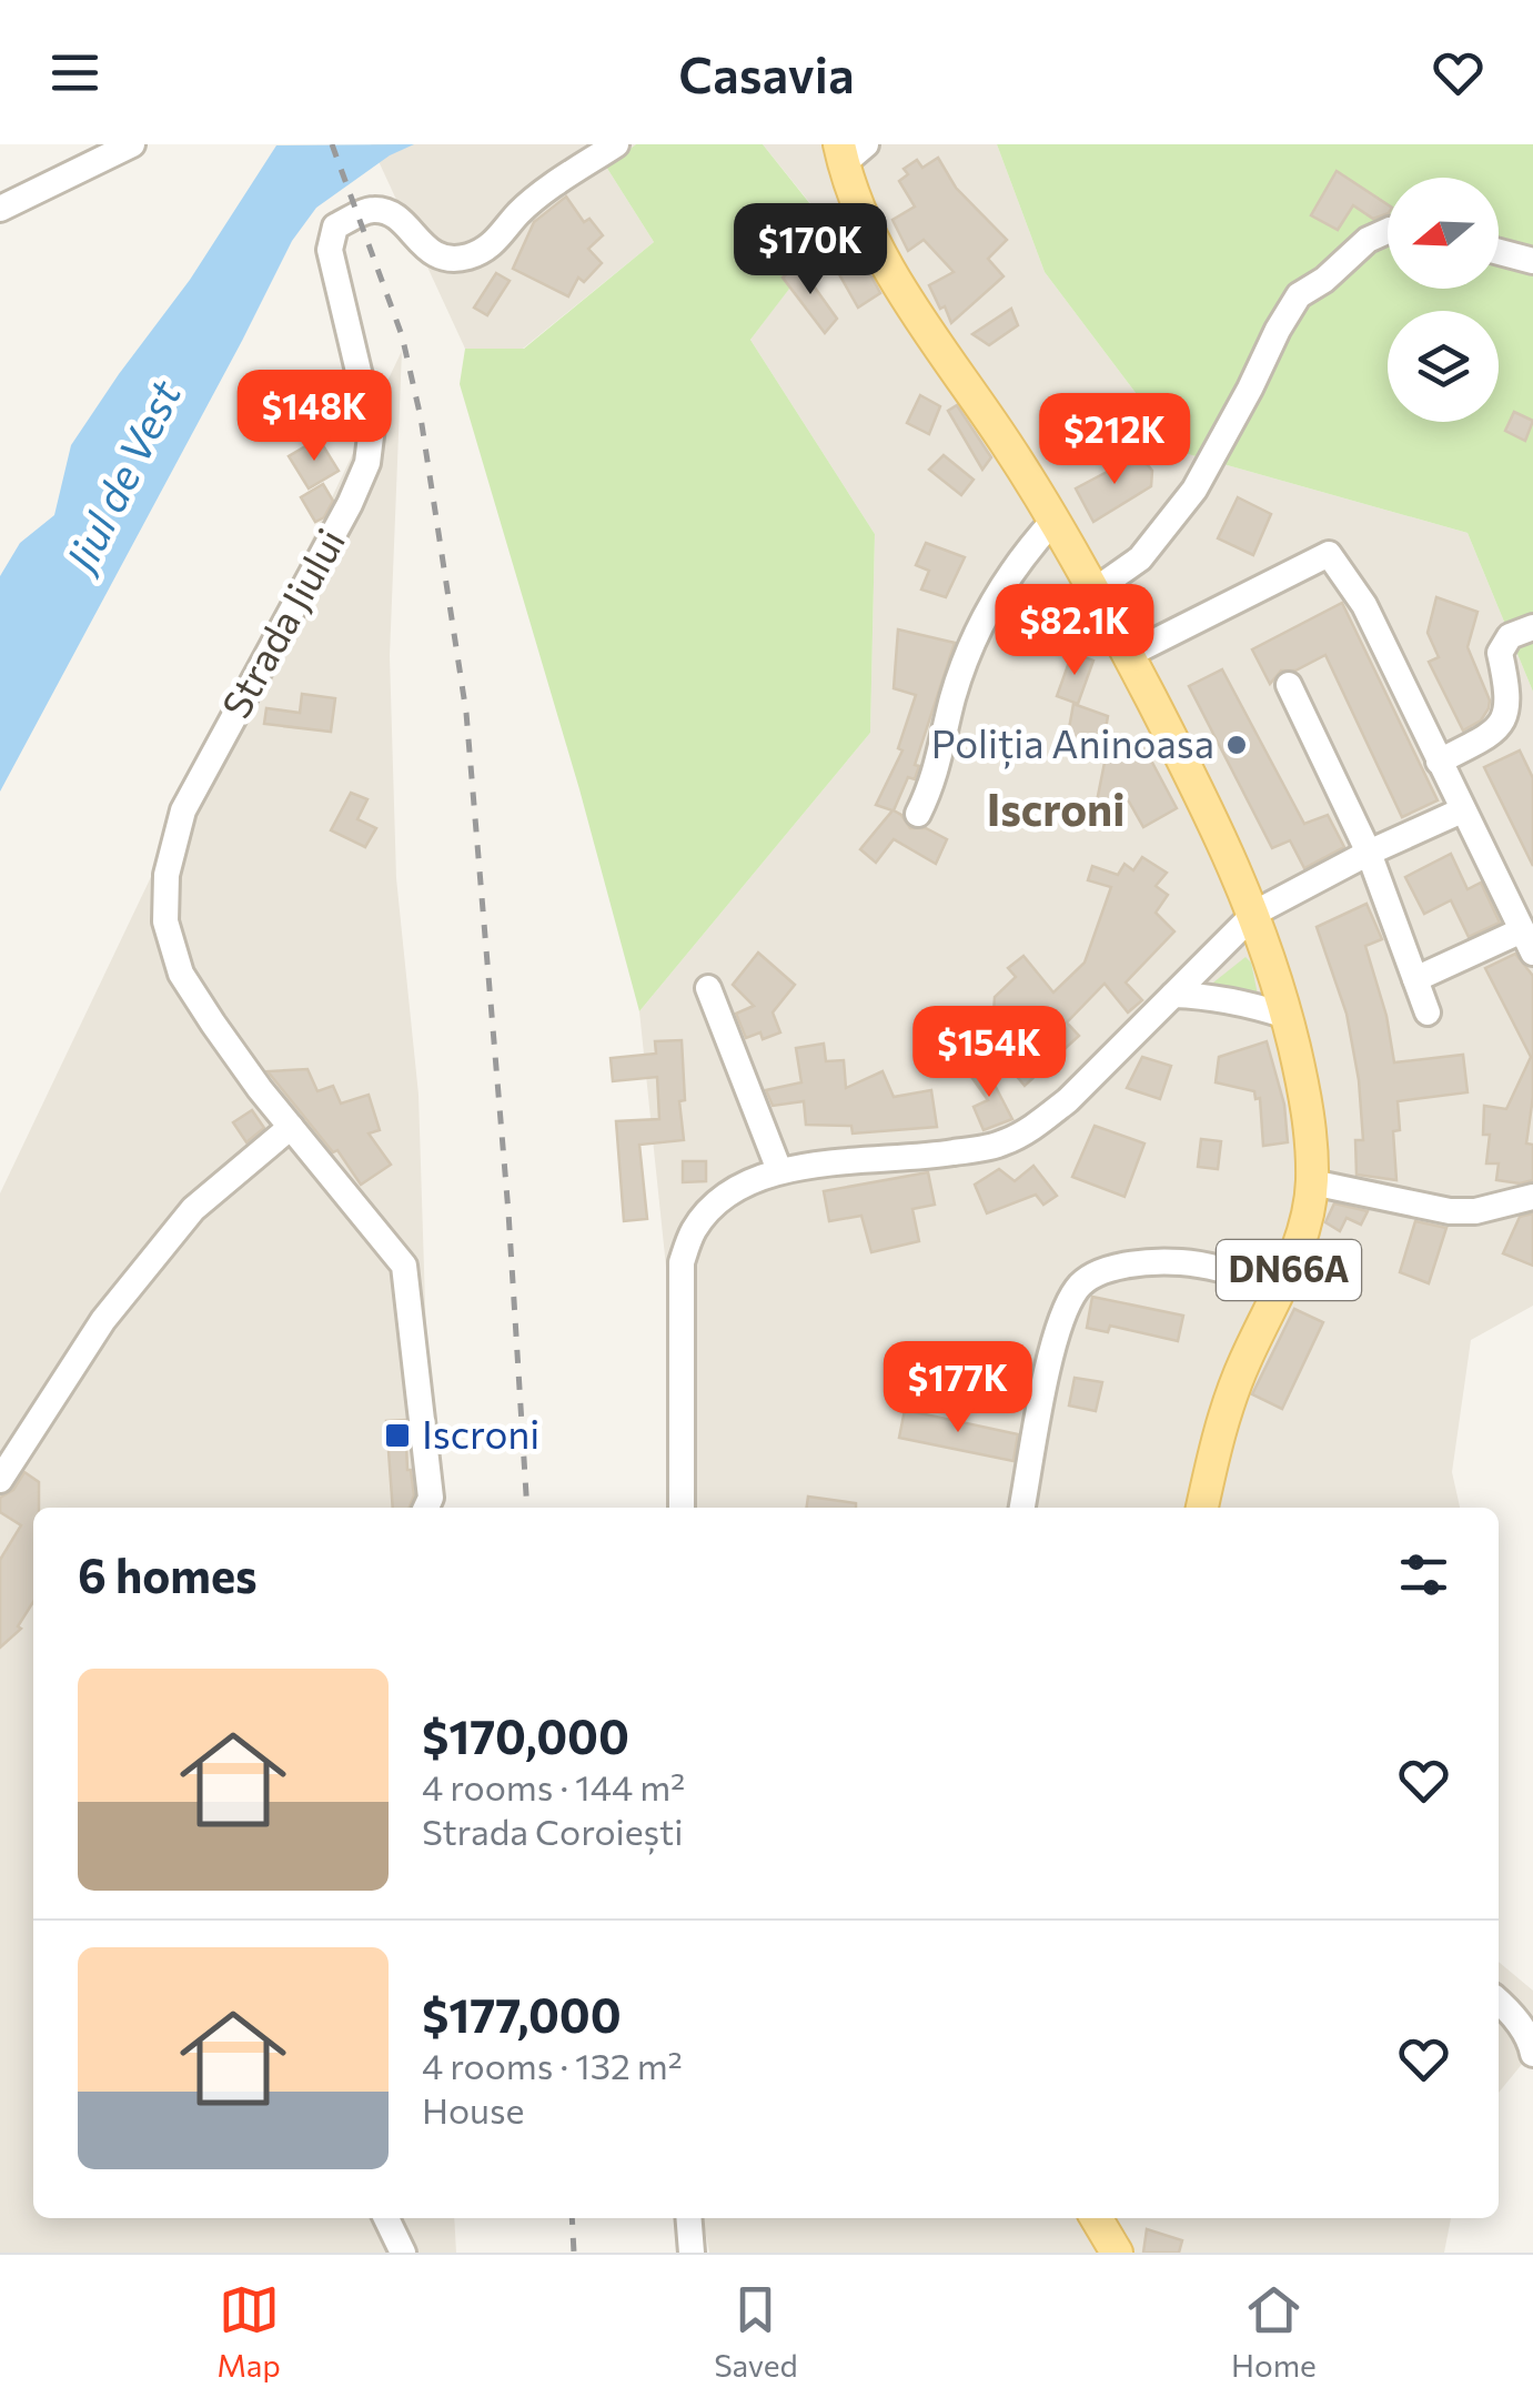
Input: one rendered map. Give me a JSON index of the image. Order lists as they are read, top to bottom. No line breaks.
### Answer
{"streets":{"main road":["DN66A"],"street":["Strada Jiului"]},"districts":["Iscroni"],"water":["Jiul de Vest"],"places":{"other":["Poliția Aninoasa"],"transit":["Iscroni"]},"north":"left","page":{"header":"Casavia","price":["$170K","$148K","$212K","$82.1K","$154K","$177K"],"heading":"6 homes","list":[{"name":"$170,000","note":"4 rooms · 144 m² · Strada Coroiești"},{"name":"$177,000","note":"4 rooms · 132 m² · House"}],"tabs":["Map","Saved","Home"]}}
